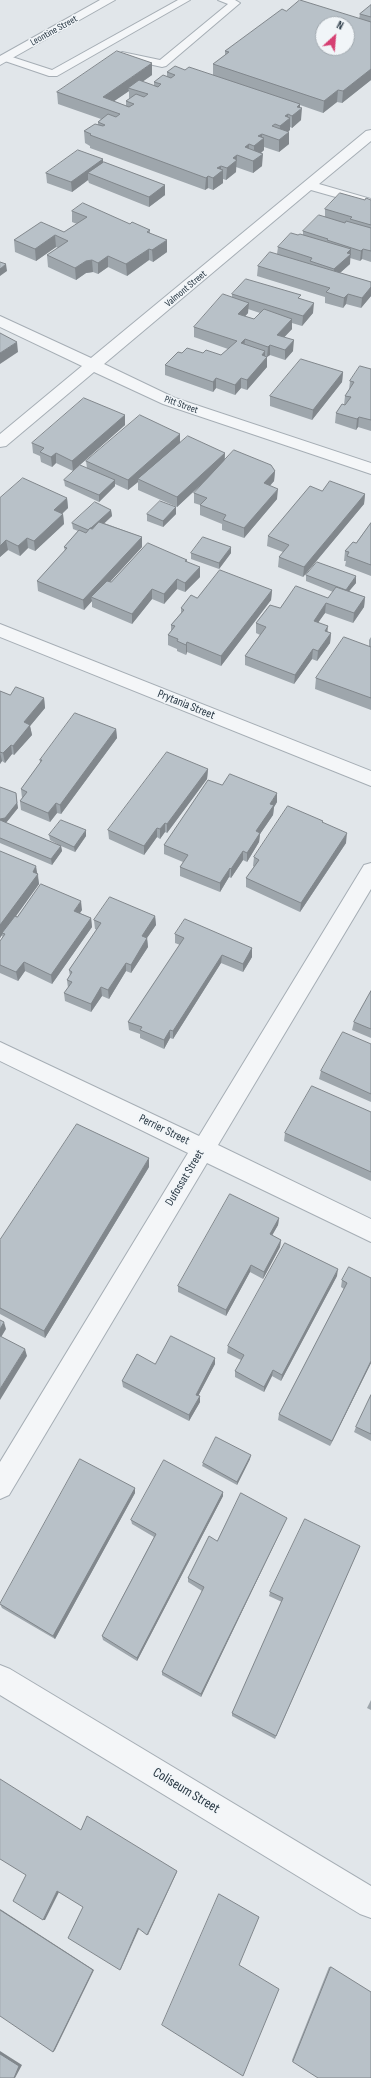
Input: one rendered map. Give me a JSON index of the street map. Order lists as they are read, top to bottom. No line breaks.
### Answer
{"streets":{"street":["Leontine Street","Valmont Street","Pitt Street","Prytania Street","Perrier Street","Dufossat Street","Coliseum Street"]},"crossings":[["Valmont Street","Pitt Street"],["Perrier Street","Dufossat Street"]],"north":"top right"}
